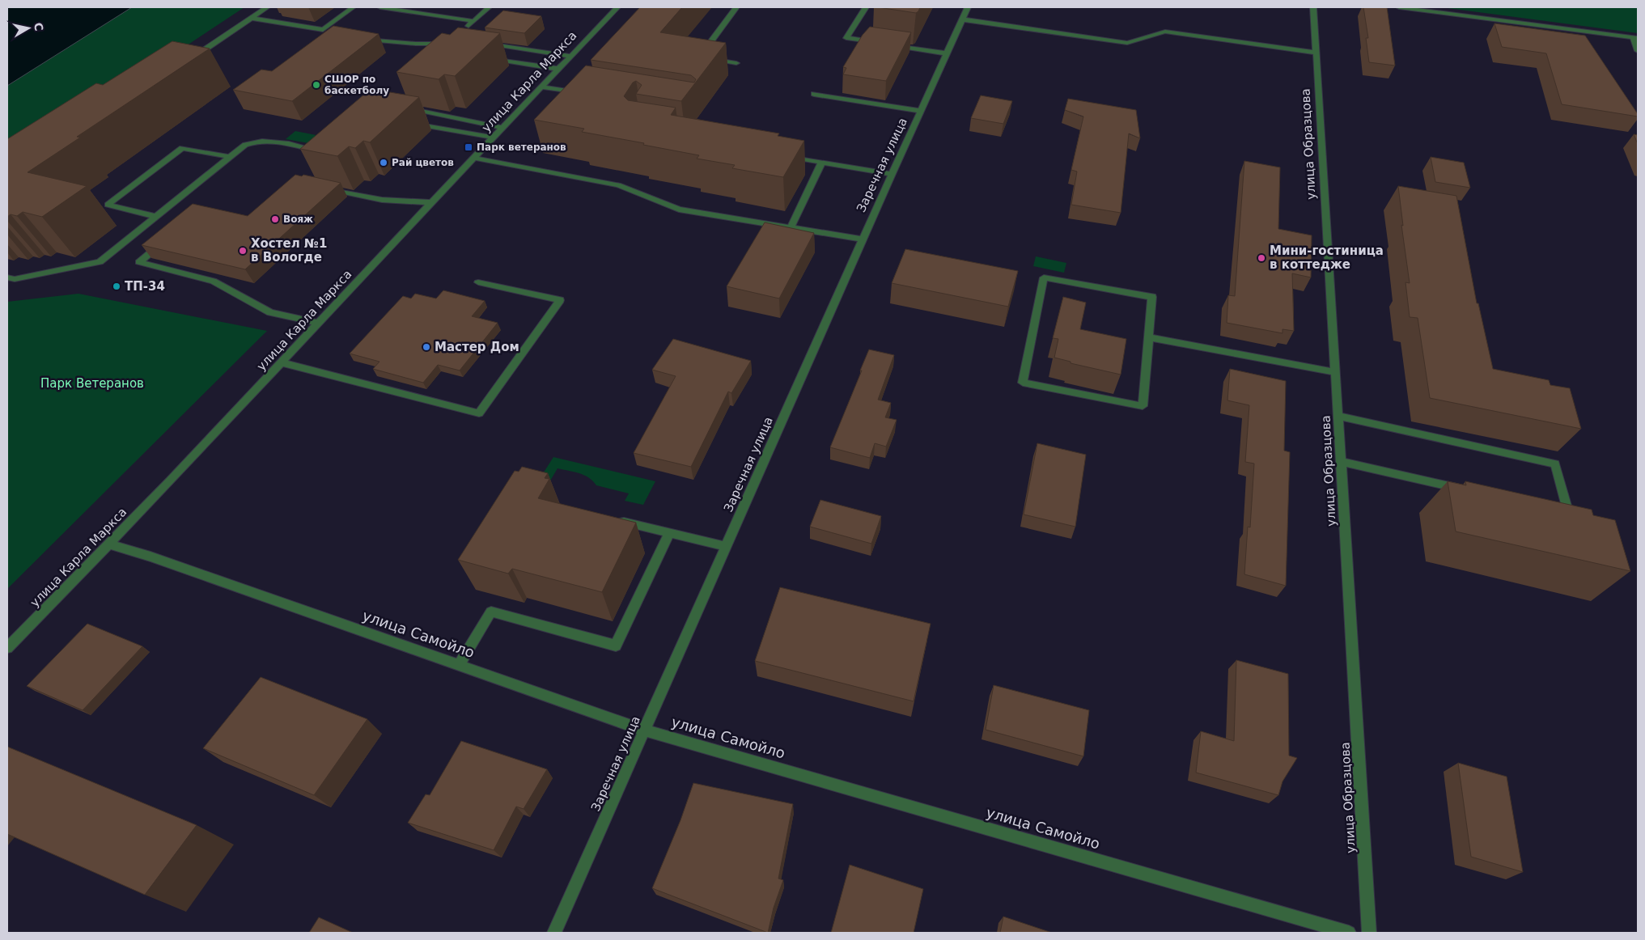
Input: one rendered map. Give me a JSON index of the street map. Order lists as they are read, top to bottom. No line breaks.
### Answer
{"streets":{"street":["улица Карла Маркса","улица Образцова","Заречная улица","улица Самойло"]},"crossings":[["улица Карла Маркса","улица Самойло"],["Заречная улица","улица Самойло"]],"parks":["Парк Ветеранов"],"places":{"other":["СШОР по баскетболу","Рай цветов","Вояж","Хостел №1 в Вологде","Мини-гостиница в коттедже","ТП-34","Мастер Дом"],"transit":["Парк ветеранов"]},"north":"right"}
